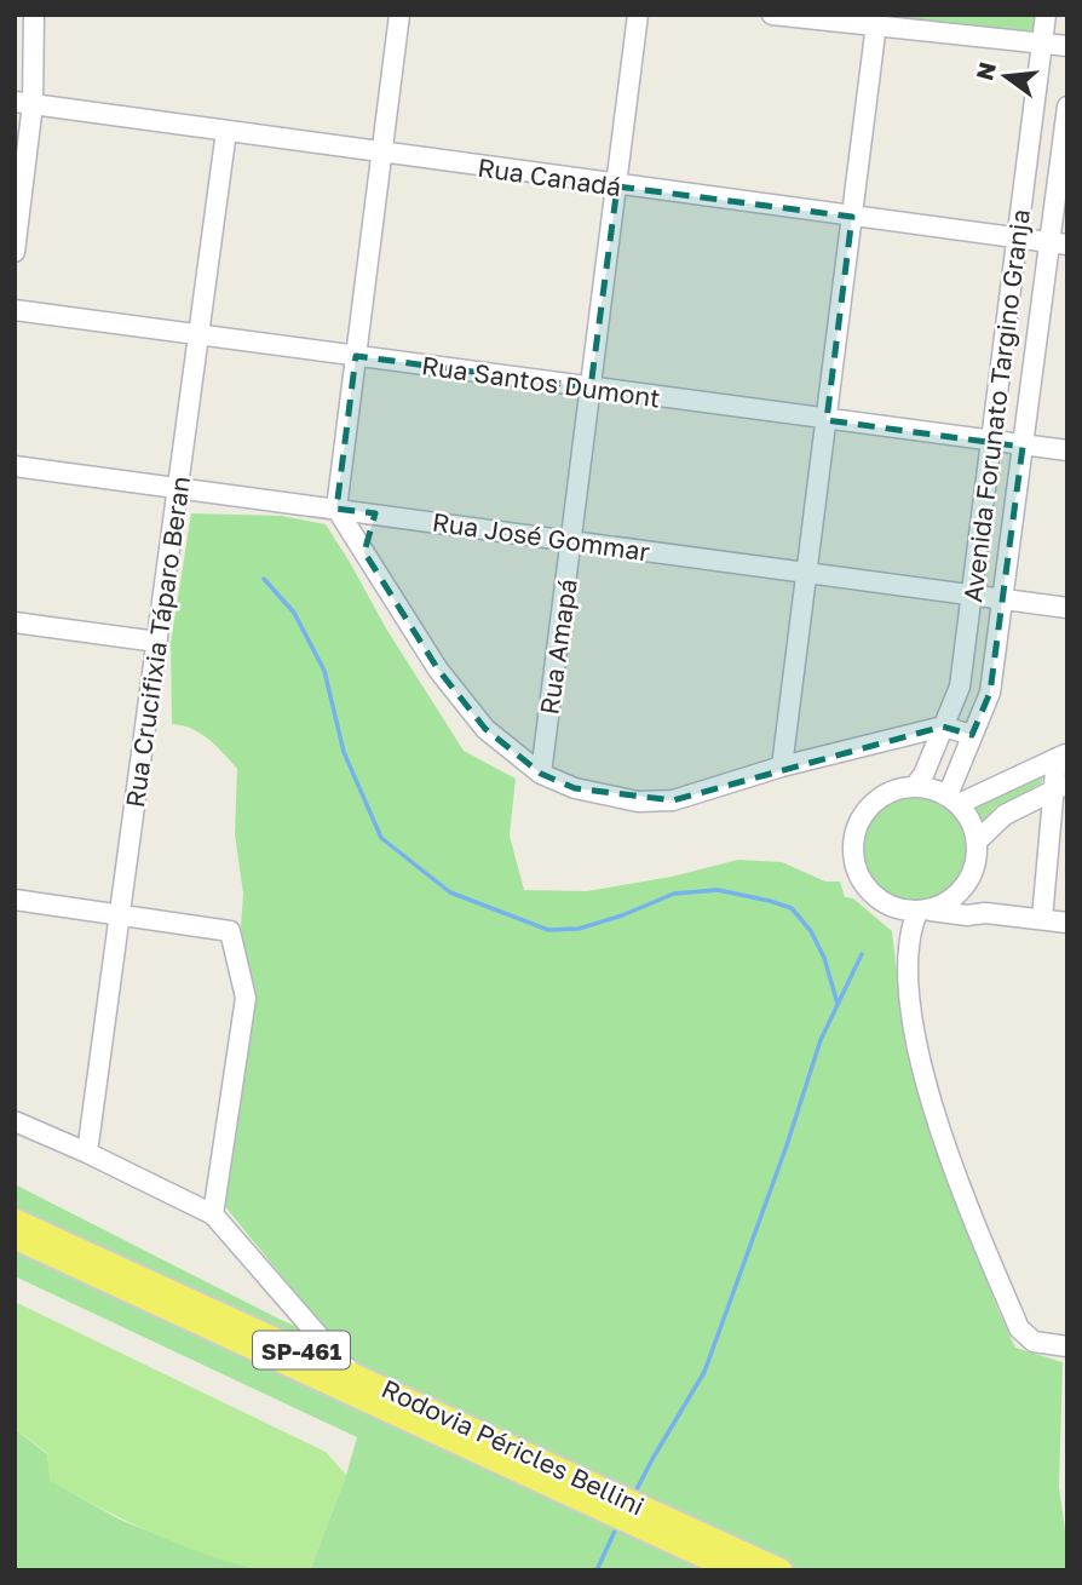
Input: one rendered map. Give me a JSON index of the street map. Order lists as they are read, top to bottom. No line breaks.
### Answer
{"streets":{"main road":["SP-461","Rodovia Péricles Bellini"],"street":["Rua Canadá","Rua Santos Dumont","Avenida Forunato Targino Granja","Rua José Gommar","Rua Crucifixia Táparo Beran","Rua Amapá"]},"crossings":[["Rua Canadá","Avenida Forunato Targino Granja"],["Rua Canadá","Rua Crucifixia Táparo Beran"],["Rua Canadá","Rua Amapá"],["Rua Santos Dumont","Avenida Forunato Targino Granja"],["Rua Santos Dumont","Rua Crucifixia Táparo Beran"],["Rua Santos Dumont","Rua Amapá"],["Avenida Forunato Targino Granja","Rua José Gommar"],["Rua José Gommar","Rua Crucifixia Táparo Beran"],["Rua José Gommar","Rua Amapá"]],"north":"left"}
